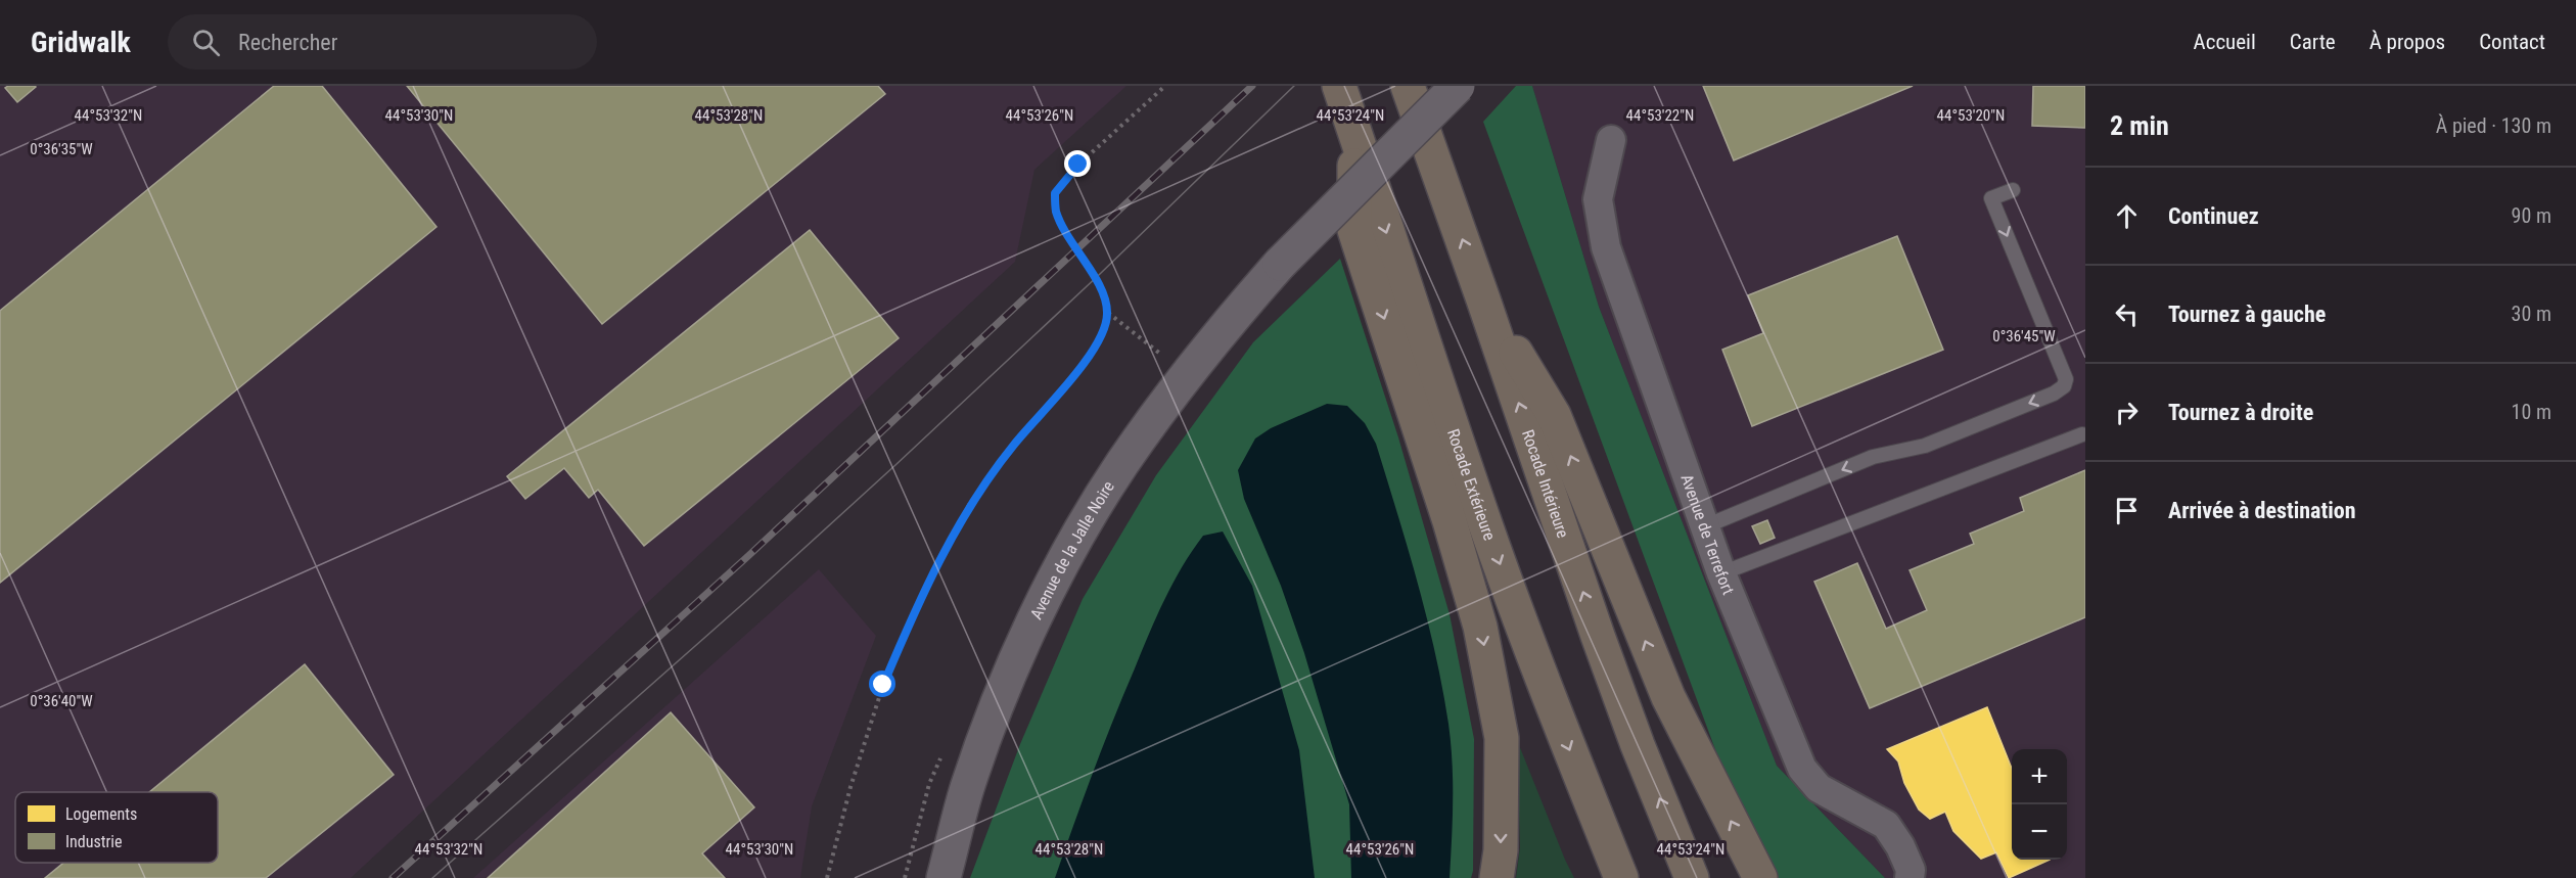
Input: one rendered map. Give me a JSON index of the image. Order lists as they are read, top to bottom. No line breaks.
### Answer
{"streets":{"highway":["Rocade Intérieure","Rocade Extérieure"],"main road":["Avenue de la Jalle Noire"],"street":["Avenue de Terrefort"]},"legend":["Logements","Industrie"],"page":{"header":"Gridwalk","search":"Rechercher","nav":["Accueil","Carte","À propos","Contact"],"heading":["2 min","À pied · 130 m"],"list":[["Continuez","90 m"],["Tournez à gauche","30 m"],["Tournez à droite","10 m"],"Arrivée à destination"],"map_buttons":["+","−"]},"coordinates":["44°53'20\"N","44°53'32\"N","44°53'30\"N","44°53'28\"N","44°53'26\"N","44°53'24\"N","44°53'22\"N","0°36'35\"W","0°36'45\"W","0°36'40\"W"]}
